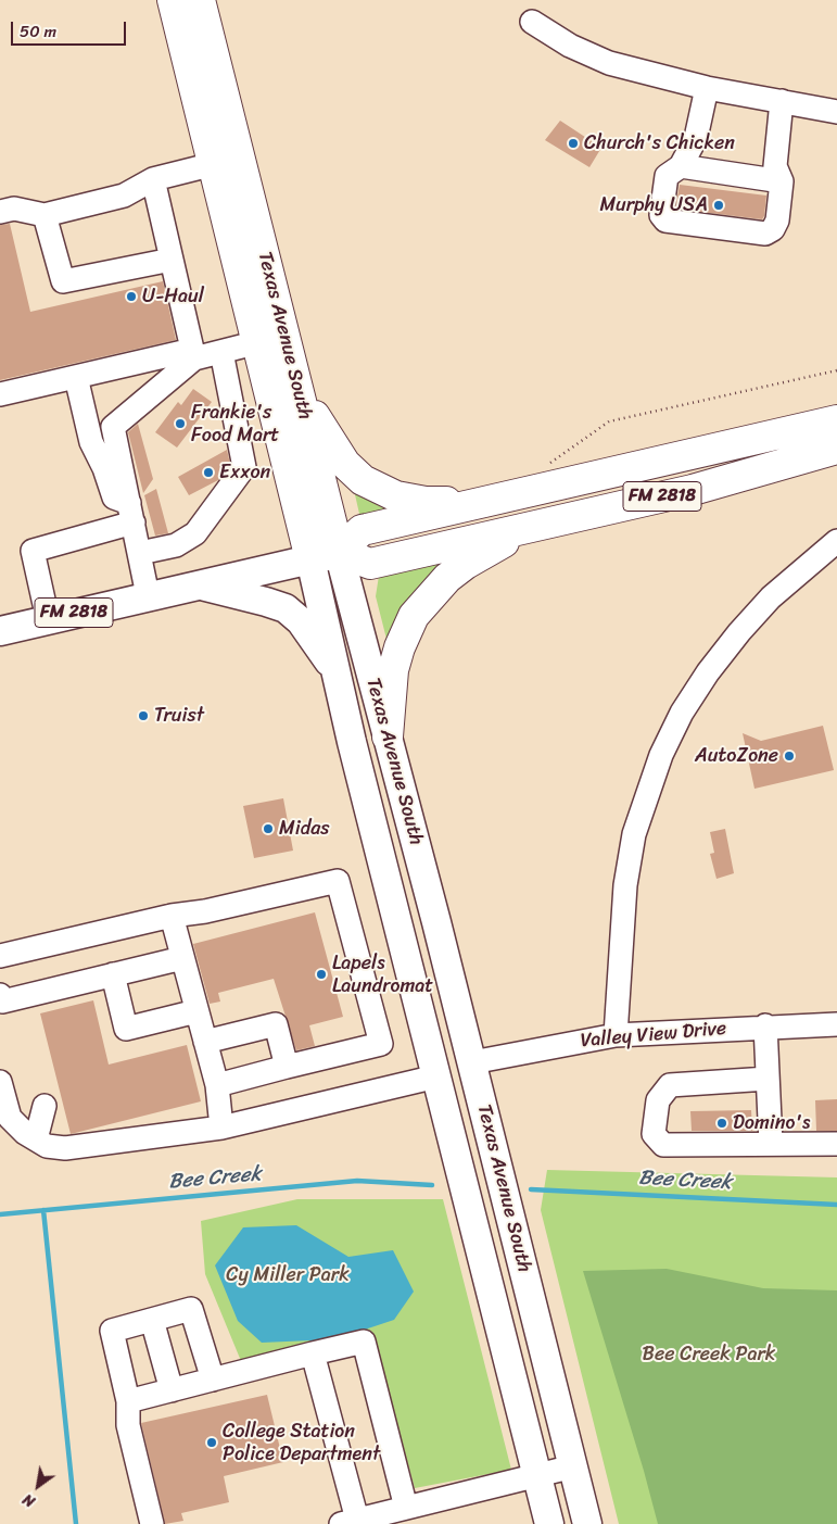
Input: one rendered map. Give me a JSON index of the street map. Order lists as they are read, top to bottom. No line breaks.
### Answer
{"streets":{"highway":["Texas Avenue South","FM 2818"],"street":["Valley View Drive"]},"crossings":[["Texas Avenue South","FM 2818"],["Texas Avenue South","Valley View Drive"]],"water":["Bee Creek"],"parks":["Cy Miller Park","Bee Creek Park"],"places":["Church's Chicken","Murphy USA","U-Haul","Frankie's Food Mart","Exxon","Truist","AutoZone","Midas","Lapels Laundromat","Domino's","College Station Police Department"],"scale_bar":"50 m","north":"bottom left"}
